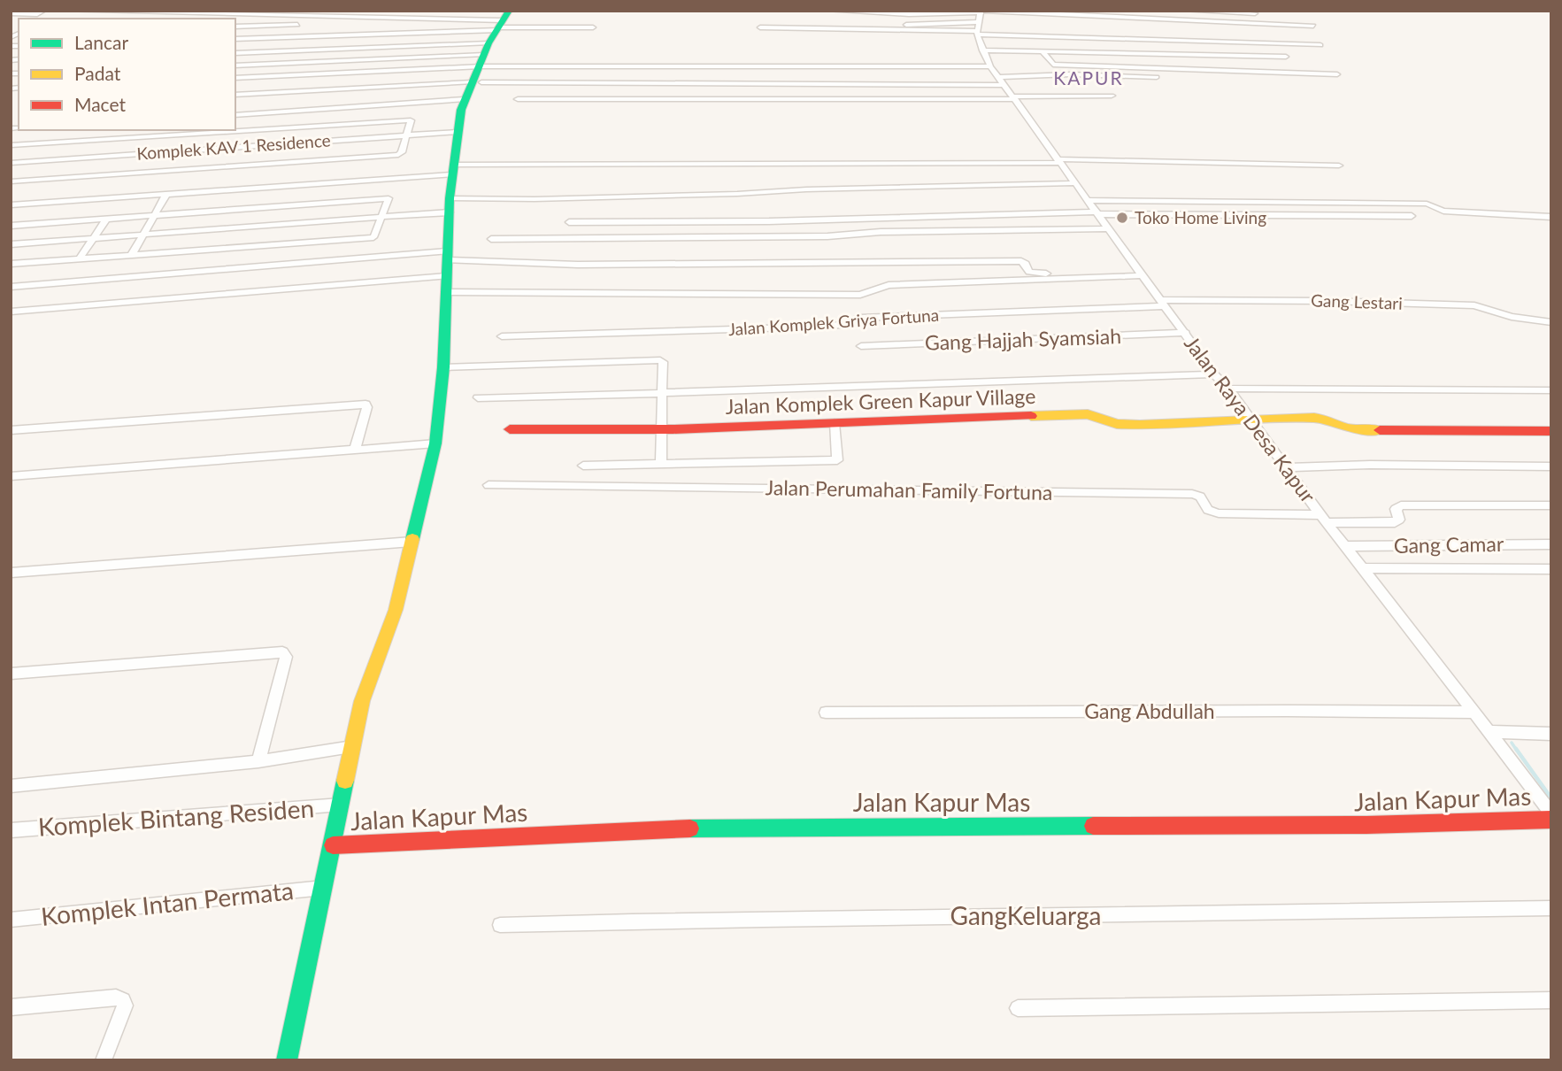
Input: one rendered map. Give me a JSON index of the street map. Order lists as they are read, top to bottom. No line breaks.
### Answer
{"streets":{"street":["Komplek KAV 1 Residence","Gang Lestari","Jalan Komplek Griya Fortuna","Gang Hajjah Syamsiah","Jalan Komplek Green Kapur Village","Jalan Raya Desa Kapur","Jalan Perumahan Family Fortuna","Gang Camar","Gang Abdullah","Jalan Kapur Mas","Komplek Bintang Residen","Komplek Intan Permata","GangKeluarga"]},"crossings":[["Gang Lestari","Jalan Komplek Griya Fortuna"],["Gang Lestari","Jalan Raya Desa Kapur"],["Jalan Komplek Griya Fortuna","Jalan Raya Desa Kapur"],["Gang Hajjah Syamsiah","Jalan Raya Desa Kapur"],["Jalan Komplek Green Kapur Village","Jalan Raya Desa Kapur"],["Jalan Raya Desa Kapur","Jalan Perumahan Family Fortuna"],["Jalan Raya Desa Kapur","Gang Camar"],["Jalan Raya Desa Kapur","Gang Abdullah"],["Jalan Raya Desa Kapur","Jalan Kapur Mas"]],"districts":["KAPUR"],"places":["Toko Home Living"],"legend":["Lancar","Padat","Macet"]}
